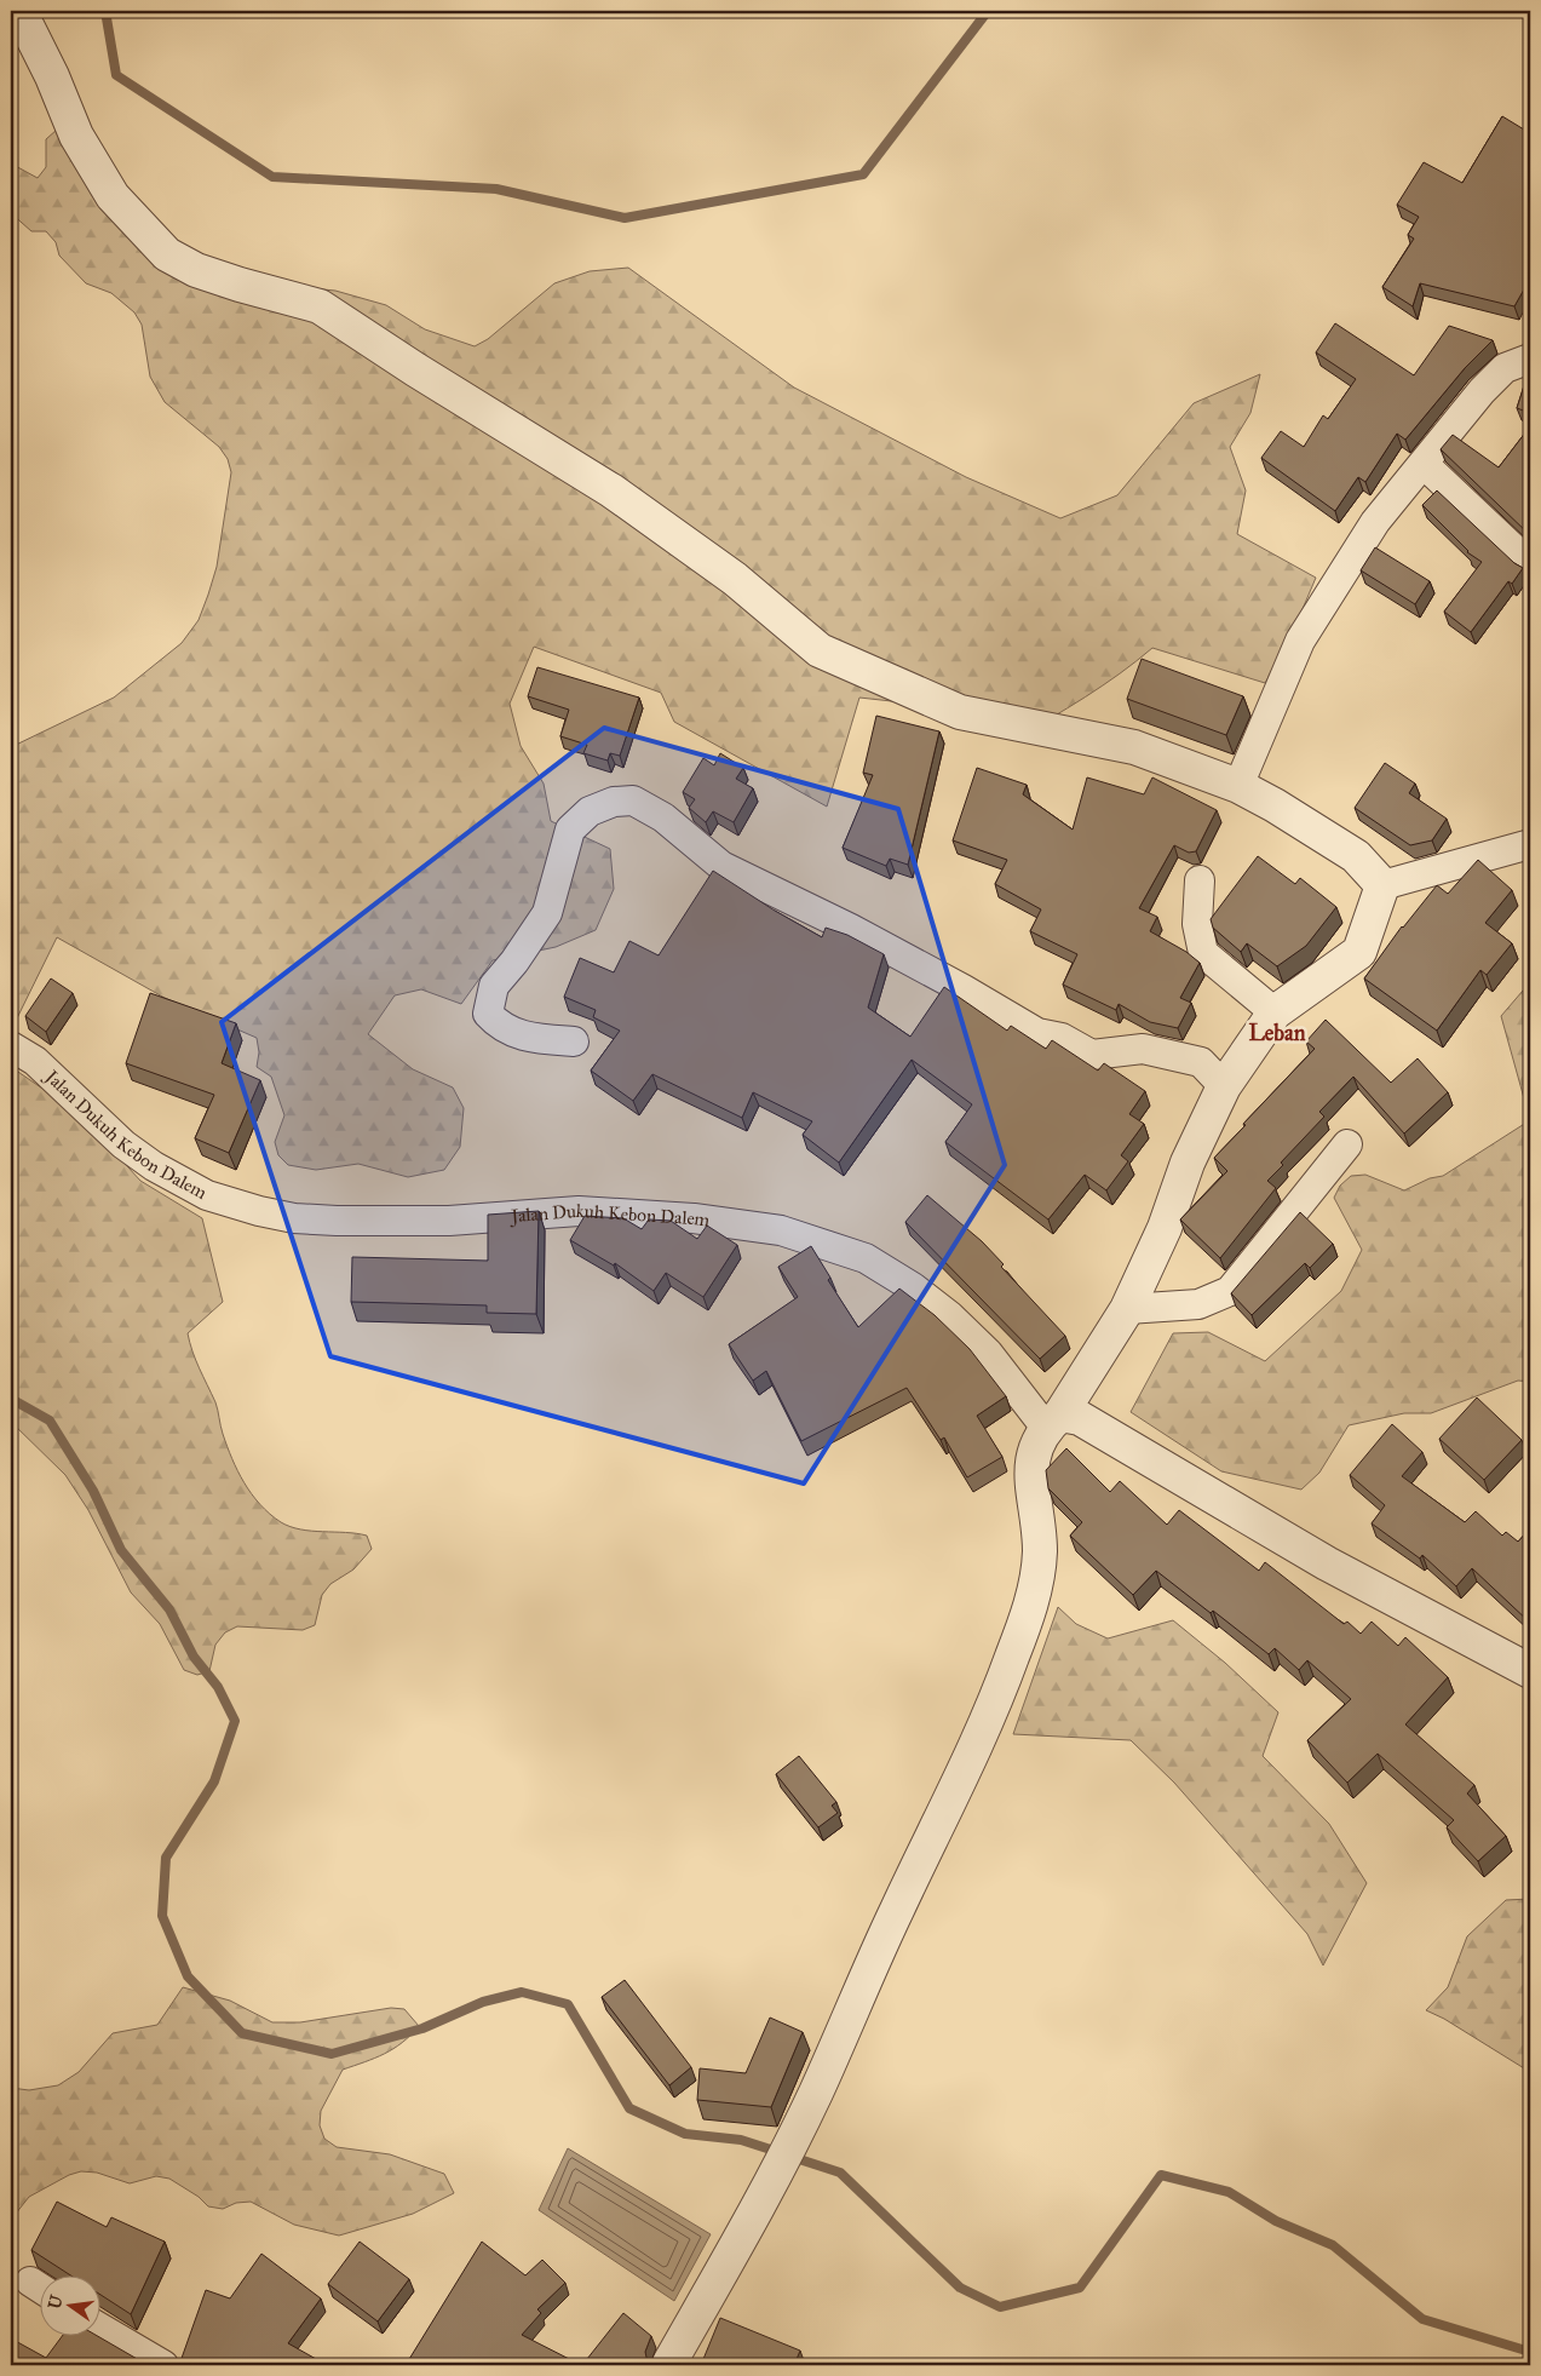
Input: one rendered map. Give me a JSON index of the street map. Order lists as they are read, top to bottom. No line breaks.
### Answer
{"streets":{"street":["Jalan Dukuh Kebon Dalem"]},"districts":["Leban"],"north":"left"}
